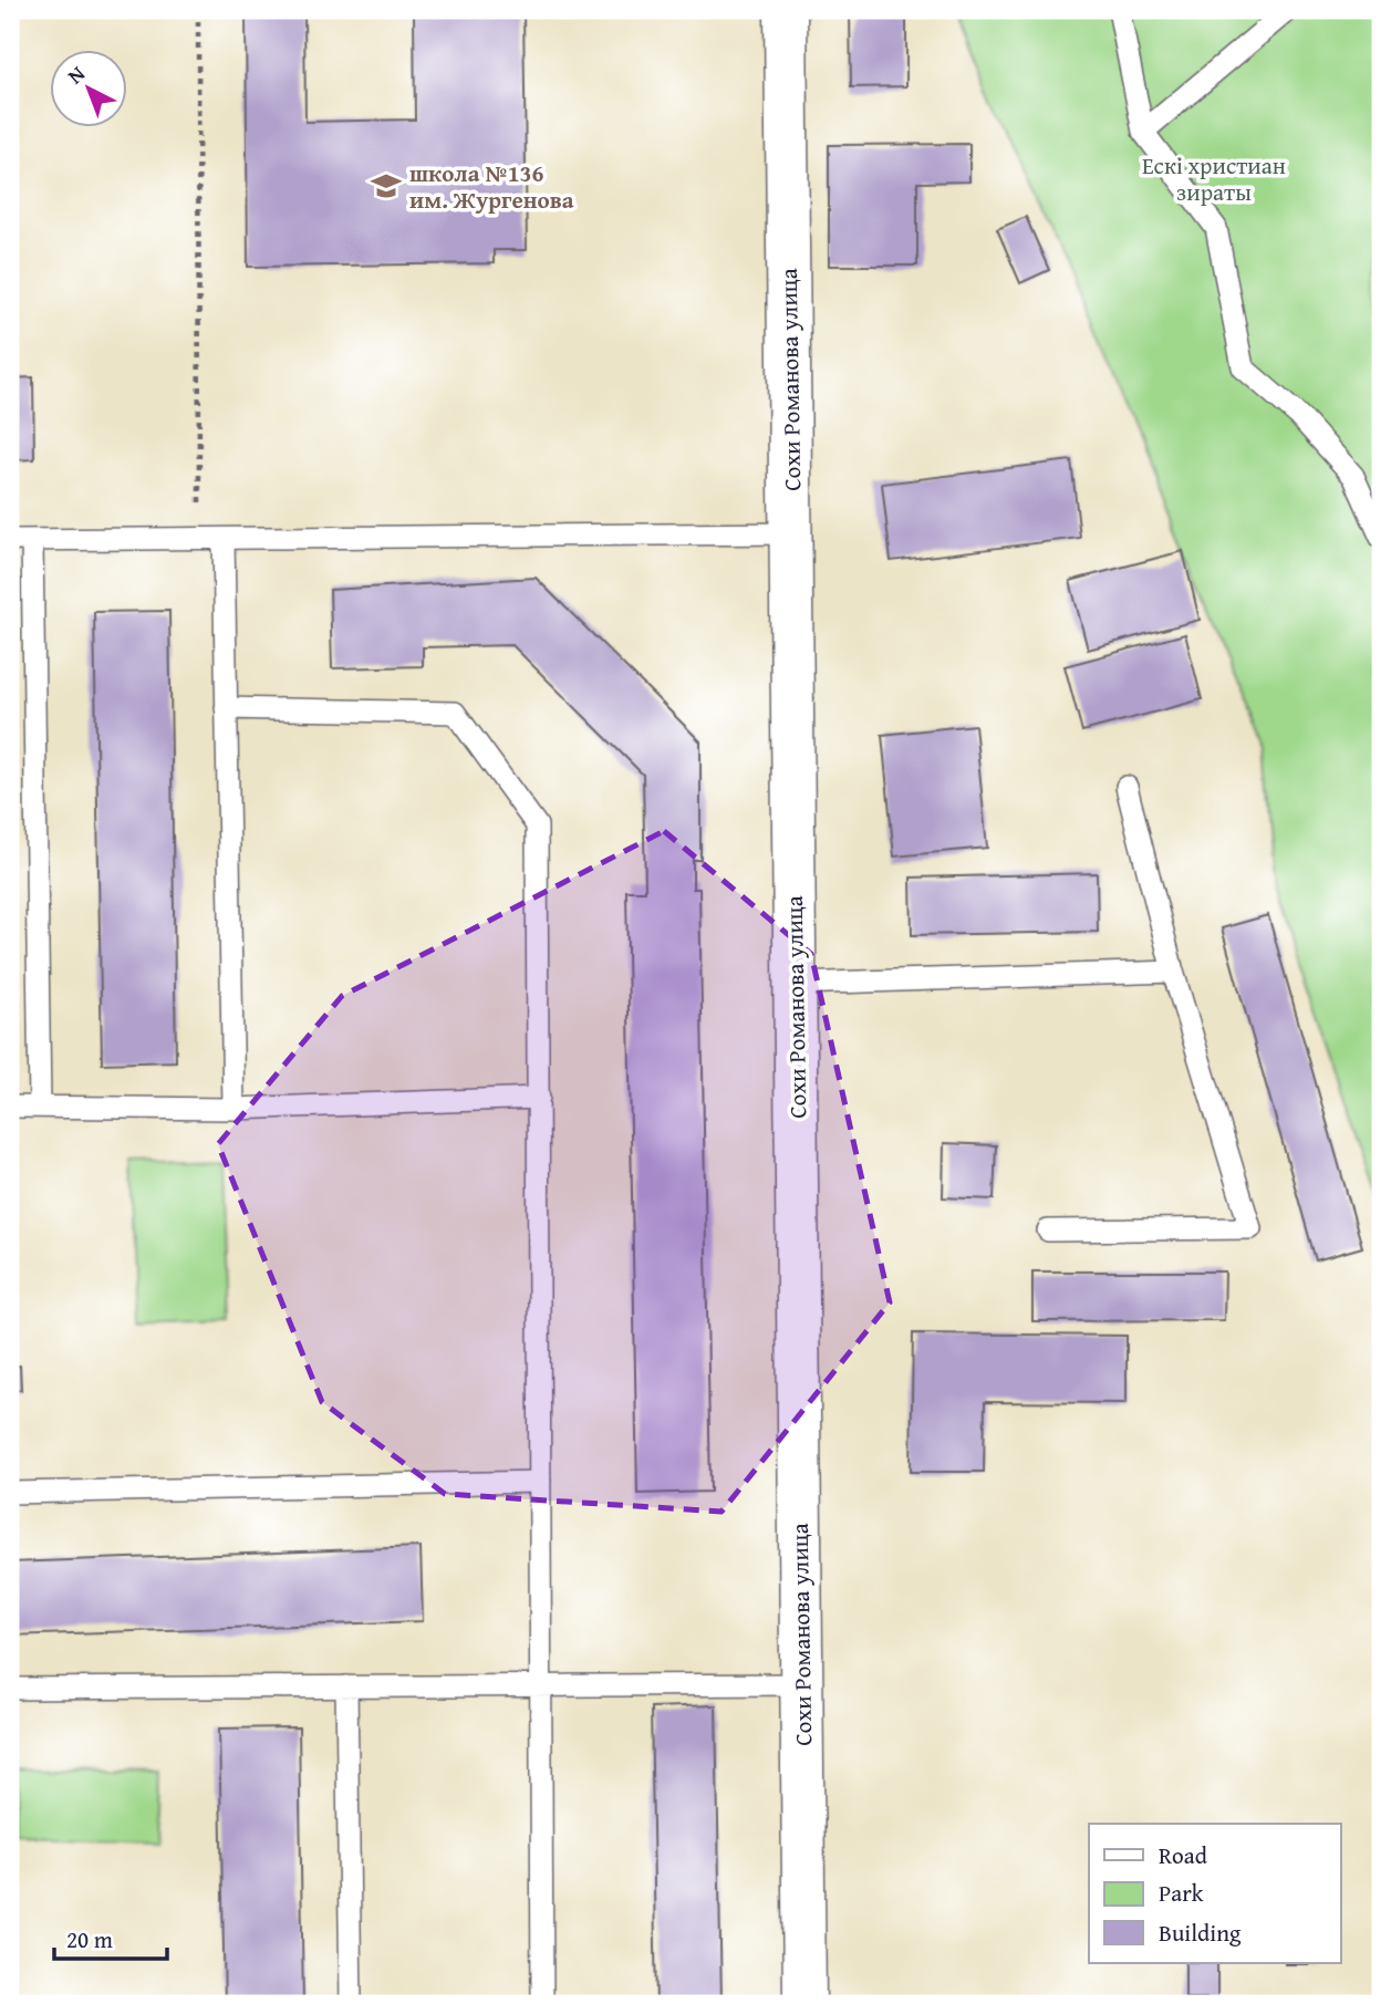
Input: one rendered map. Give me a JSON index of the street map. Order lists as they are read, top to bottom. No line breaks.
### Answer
{"streets":{"street":["Сохи Романова улица"]},"parks":["Ескі христиан зираты"],"places":{"school or university":["школа №136 им. Жургенова"]},"legend":["Road","Park","Building"],"scale_bar":"20 m","north":"top left"}
